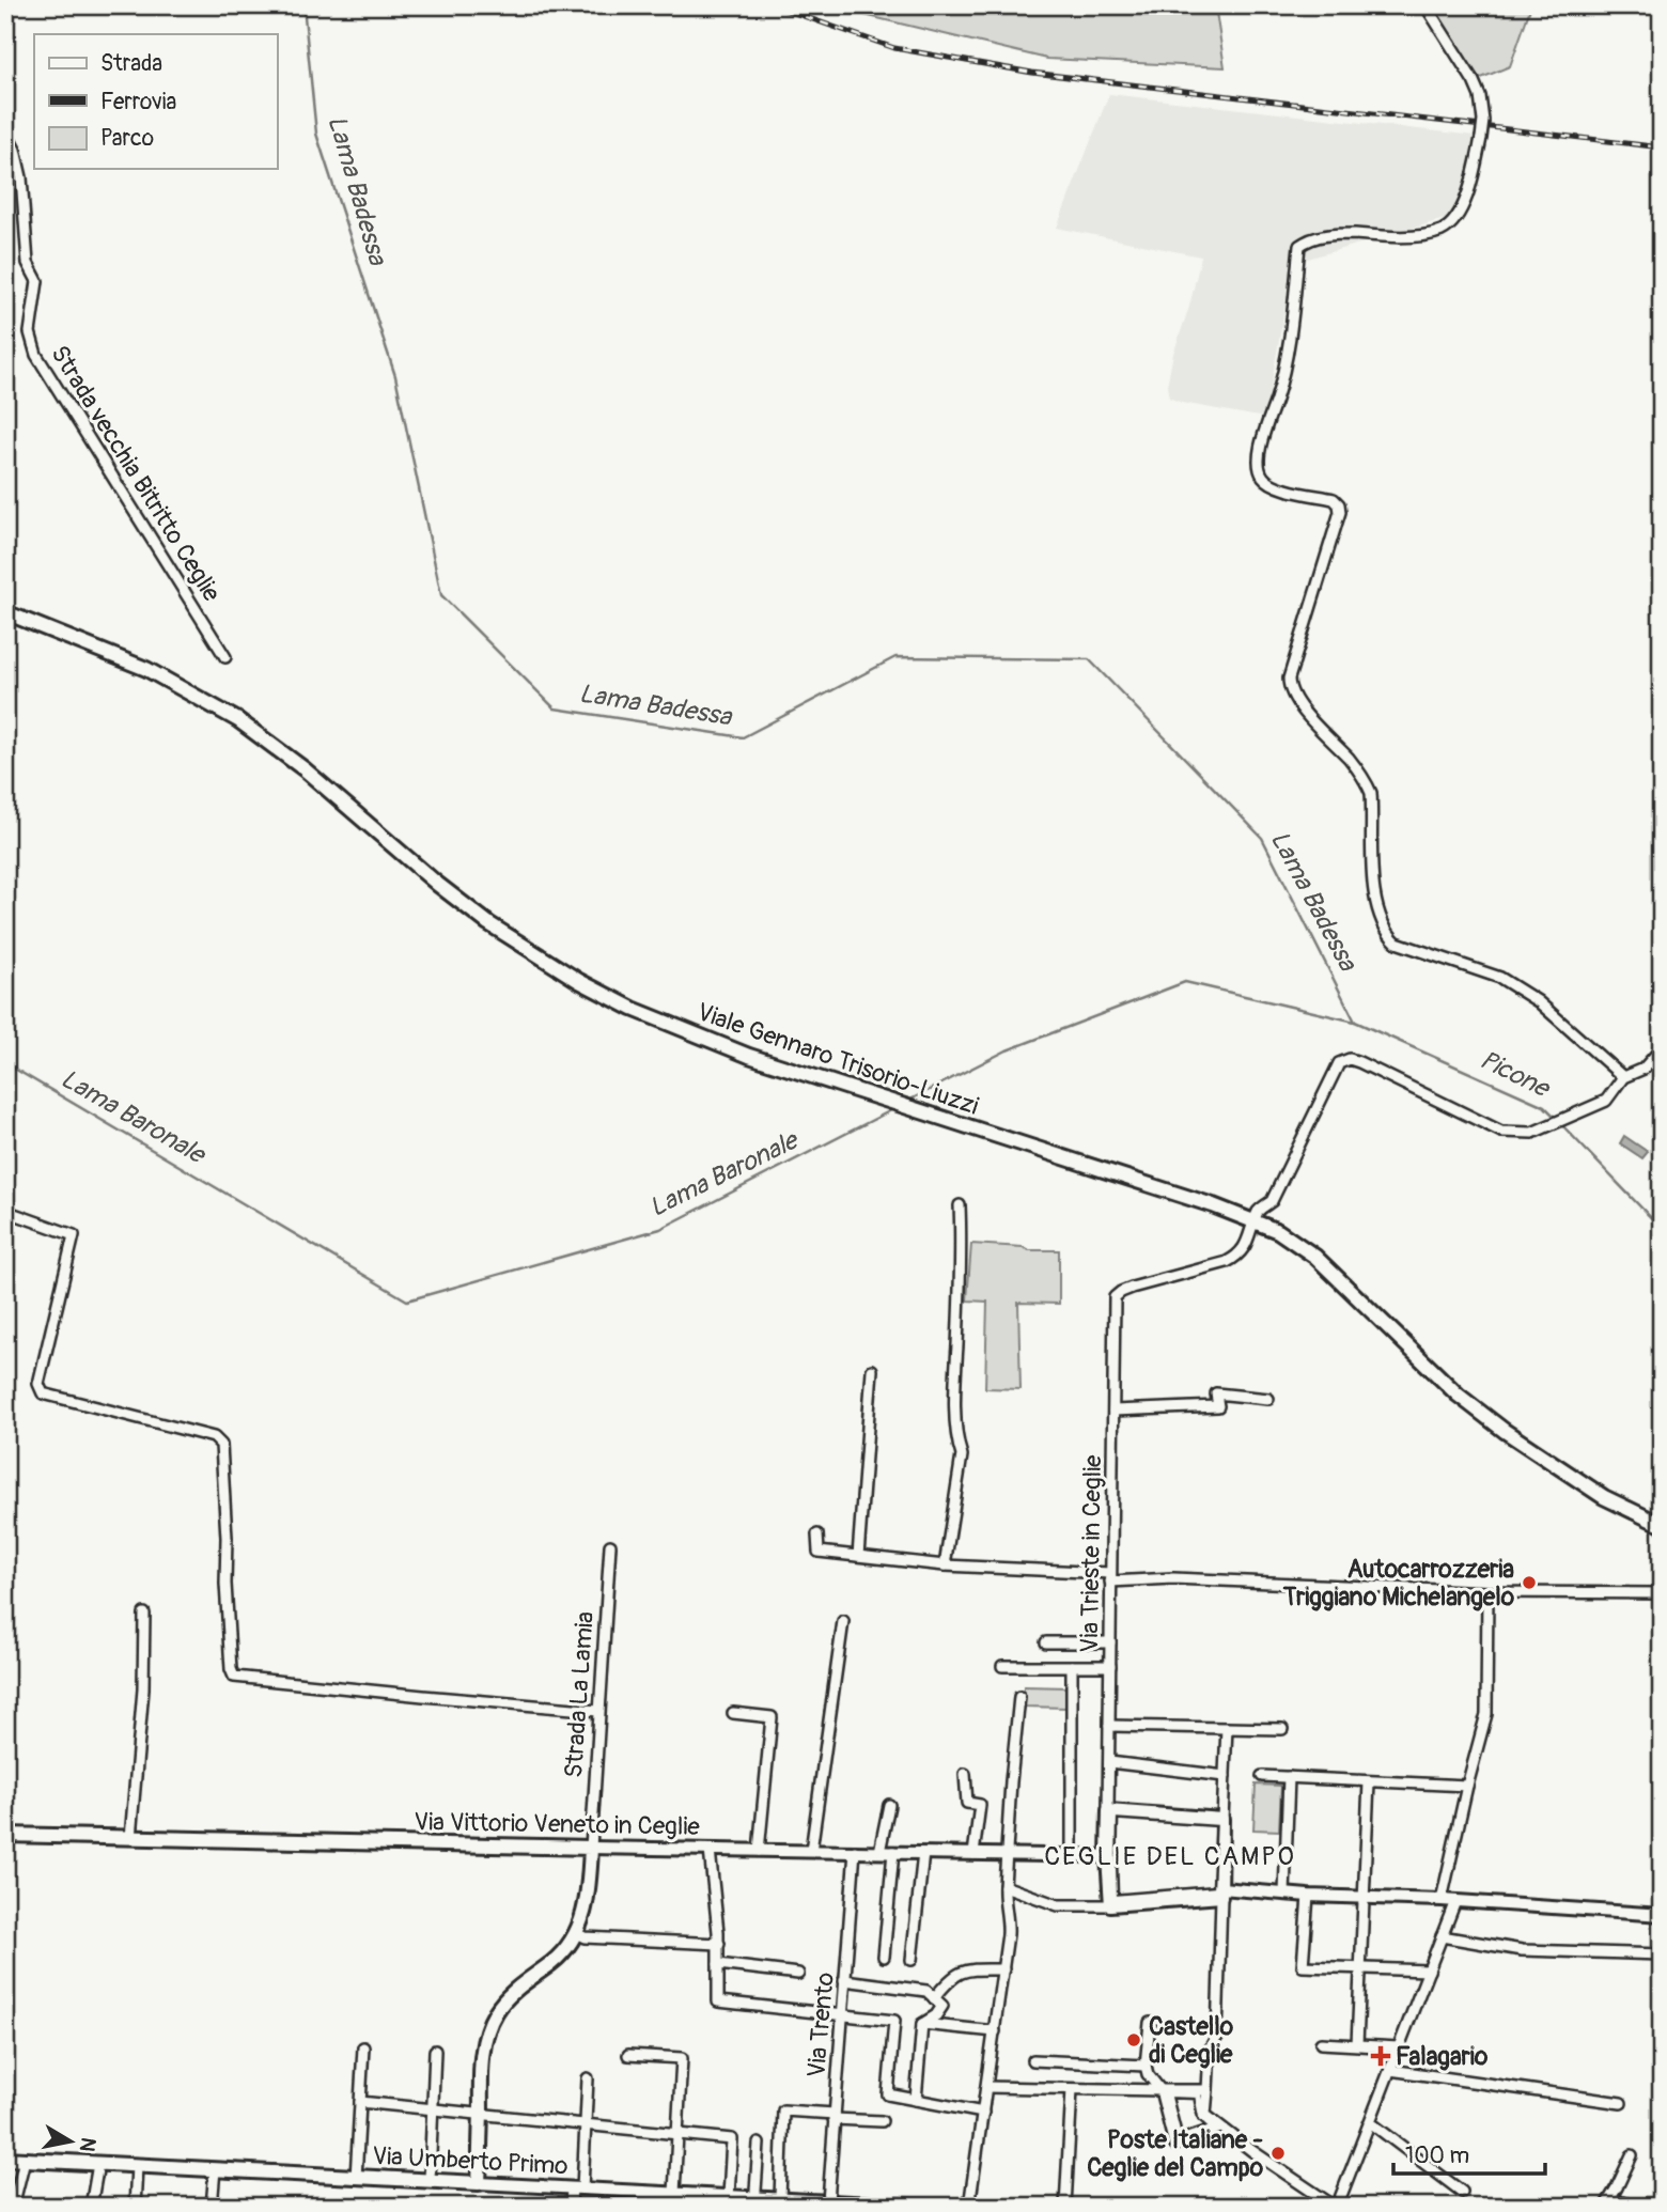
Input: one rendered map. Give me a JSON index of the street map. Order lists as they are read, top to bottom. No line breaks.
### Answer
{"streets":{"main road":["Viale Gennaro Trisorio-Liuzzi","Via Vittorio Veneto in Ceglie","Via Umberto Primo"],"street":["Strada vecchia Bitritto Ceglie","Via Trieste in Ceglie","Strada La Lamia","Via Trento"]},"crossings":[["Viale Gennaro Trisorio-Liuzzi","Via Trieste in Ceglie"],["Strada La Lamia","Via Vittorio Veneto in Ceglie"],["Via Vittorio Veneto in Ceglie","Via Trento"],["Via Trento","Via Umberto Primo"]],"districts":["CEGLIE DEL CAMPO"],"water":["Lama Badessa","Picone","Lama Baronale"],"places":{"other":["Autocarrozzeria Triggiano Michelangelo","Castello di Ceglie","Poste Italiane - Ceglie del Campo"],"health":["Falagario"]},"legend":["Strada","Ferrovia","Parco"],"scale_bar":"100 m","north":"right"}
